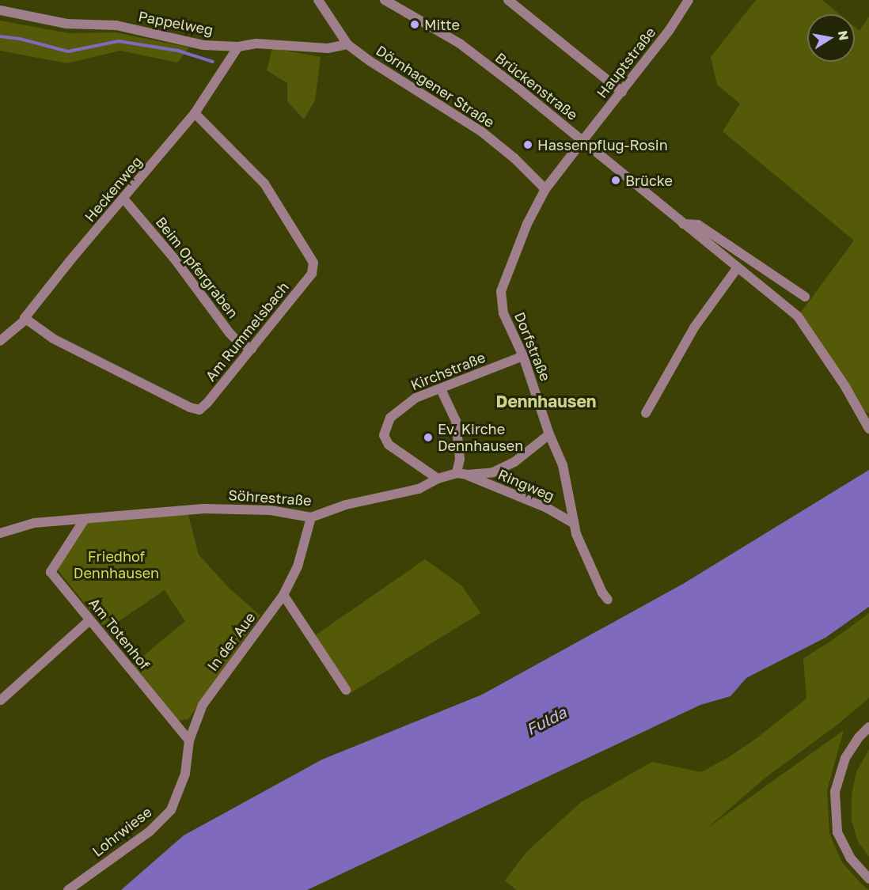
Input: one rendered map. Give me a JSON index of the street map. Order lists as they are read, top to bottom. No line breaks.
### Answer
{"streets":{"street":["Pappelweg","Hauptstraße","Dörnhagener Straße","Brückenstraße","Heckenweg","Beim Opfergraben","Am Rummelsbach","Dorfstraße","Kirchstraße","Ringweg","Söhrestraße","Am Totenhof","In der Aue","Lohrwiese"]},"crossings":[["Pappelweg","Dörnhagener Straße"],["Pappelweg","Heckenweg"],["Hauptstraße","Brückenstraße"],["Hauptstraße","Dorfstraße"],["Dörnhagener Straße","Dorfstraße"],["Brückenstraße","Dorfstraße"],["Heckenweg","Beim Opfergraben"],["Heckenweg","Am Rummelsbach"],["Beim Opfergraben","Am Rummelsbach"],["Dorfstraße","Kirchstraße"],["Dorfstraße","Ringweg"],["Dorfstraße","Söhrestraße"],["Kirchstraße","Söhrestraße"],["Ringweg","Söhrestraße"],["Söhrestraße","Am Totenhof"],["Söhrestraße","In der Aue"],["Am Totenhof","Lohrwiese"],["In der Aue","Lohrwiese"]],"districts":["Dennhausen"],"water":["Fulda"],"parks":["Friedhof Dennhausen"],"places":["Mitte","Hassenpflug-Rosin","Brücke","Ev. Kirche Dennhausen"],"north":"right"}
